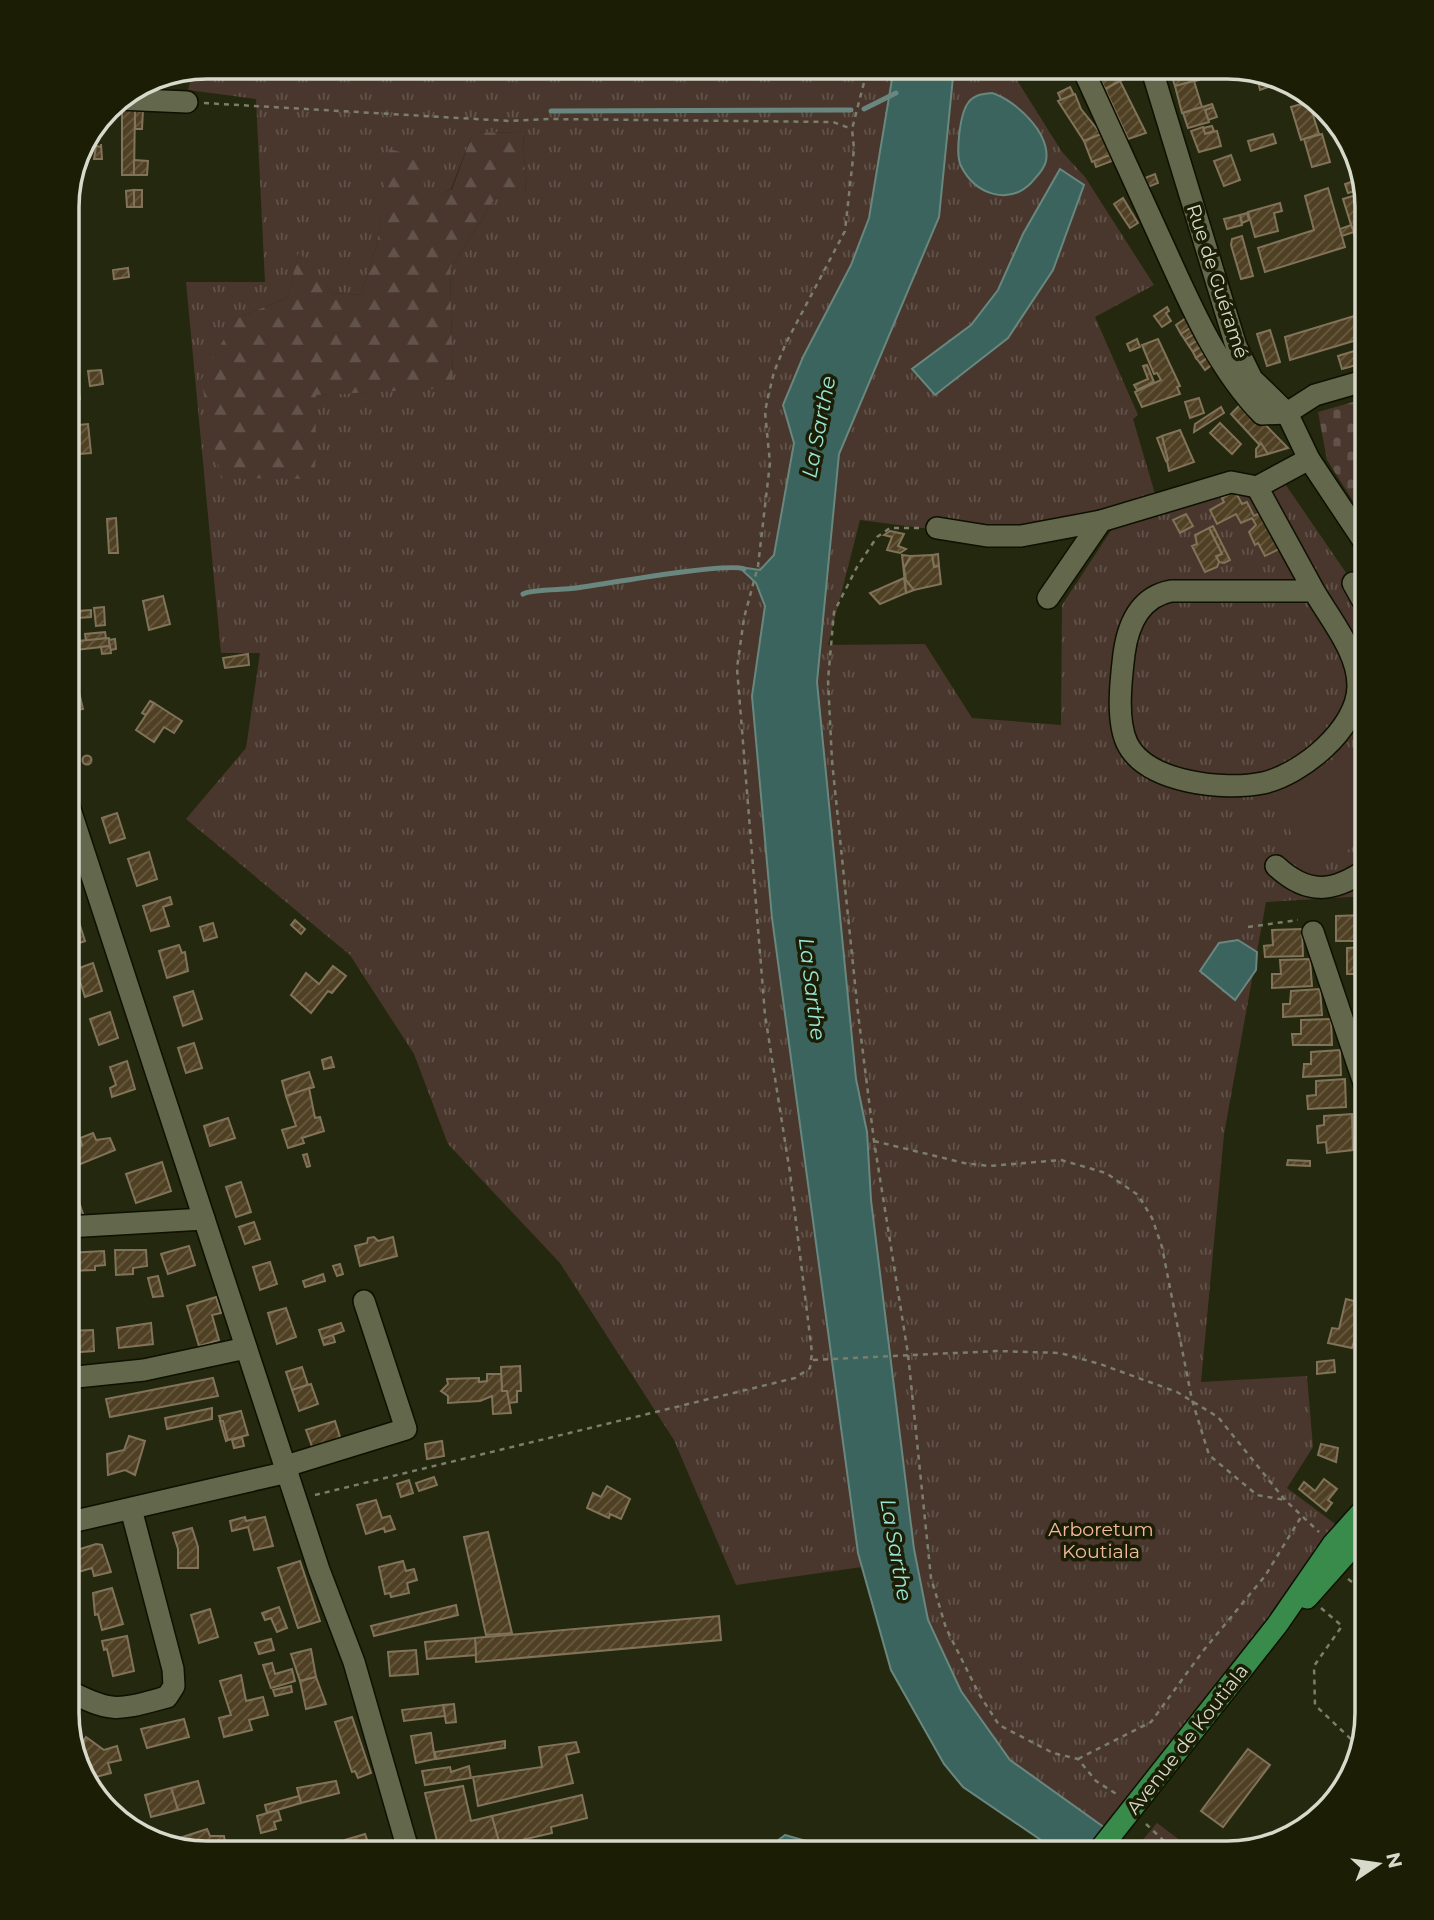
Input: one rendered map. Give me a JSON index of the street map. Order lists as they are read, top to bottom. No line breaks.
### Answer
{"streets":{"main road":["Avenue de Koutiala"],"street":["Rue de Guéramé"]},"water":["La Sarthe"],"parks":["Arboretum Koutiala"],"north":"right"}
